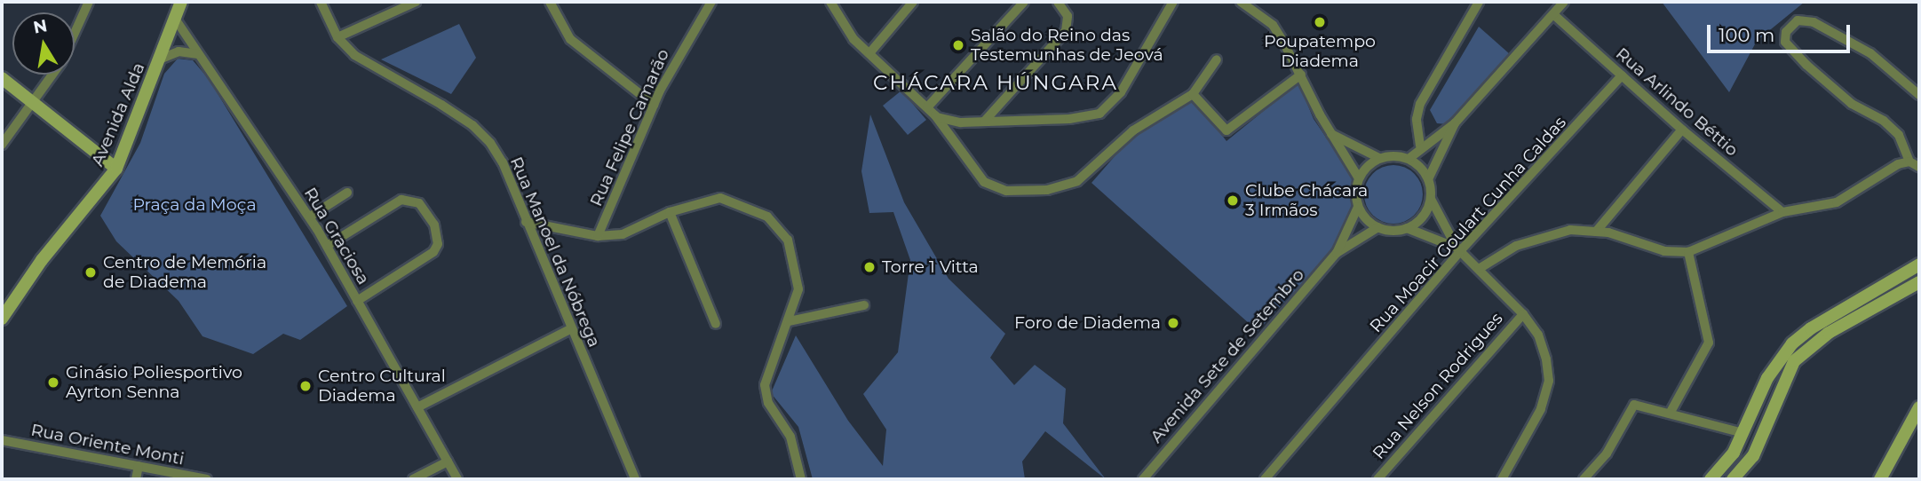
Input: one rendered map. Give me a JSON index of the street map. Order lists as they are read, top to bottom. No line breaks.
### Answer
{"streets":{"main road":["Avenida Alda"],"street":["Rua Arlindo Béttio","Rua Felipe Camarão","Rua Moacir Goulart Cunha Caldas","Rua Graciosa","Rua Manoel da Nóbrega","Avenida Sete de Setembro","Rua Nelson Rodrigues","Rua Oriente Monti"]},"crossings":[["Rua Arlindo Béttio","Rua Moacir Goulart Cunha Caldas"],["Avenida Alda","Rua Graciosa"]],"districts":["CHÁCARA HÚNGARA"],"parks":["Praça da Moça"],"places":["Poupatempo Diadema","Salão do Reino das Testemunhas de Jeová","Clube Chácara 3 Irmãos","Torre 1 Vitta","Centro de Memória de Diadema","Foro de Diadema","Ginásio Poliesportivo Ayrton Senna","Centro Cultural Diadema"],"scale_bar":"100 m","north":"top"}
